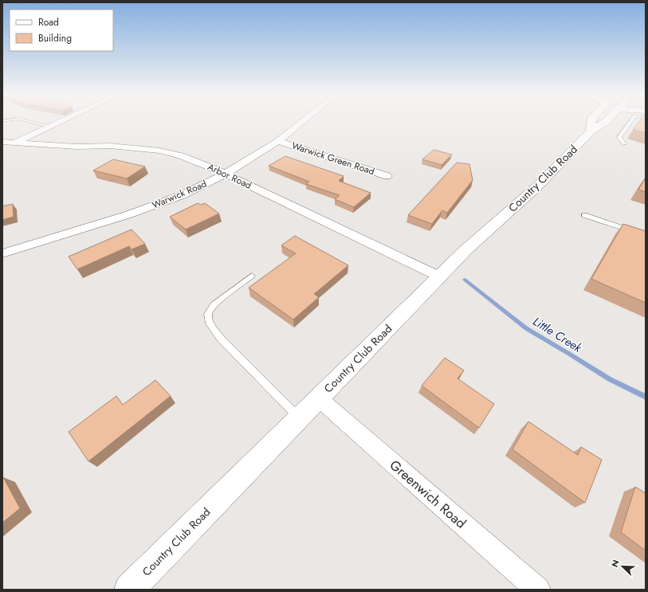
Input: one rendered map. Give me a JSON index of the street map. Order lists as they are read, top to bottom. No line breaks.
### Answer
{"streets":{"main road":["Country Club Road"],"street":["Warwick Green Road","Arbor Road","Warwick Road","Greenwich Road"]},"crossings":[["Warwick Green Road","Warwick Road"],["Arbor Road","Country Club Road"],["Arbor Road","Warwick Road"],["Country Club Road","Greenwich Road"]],"water":["Little Creek"],"legend":["Road","Building"],"north":"top left"}
